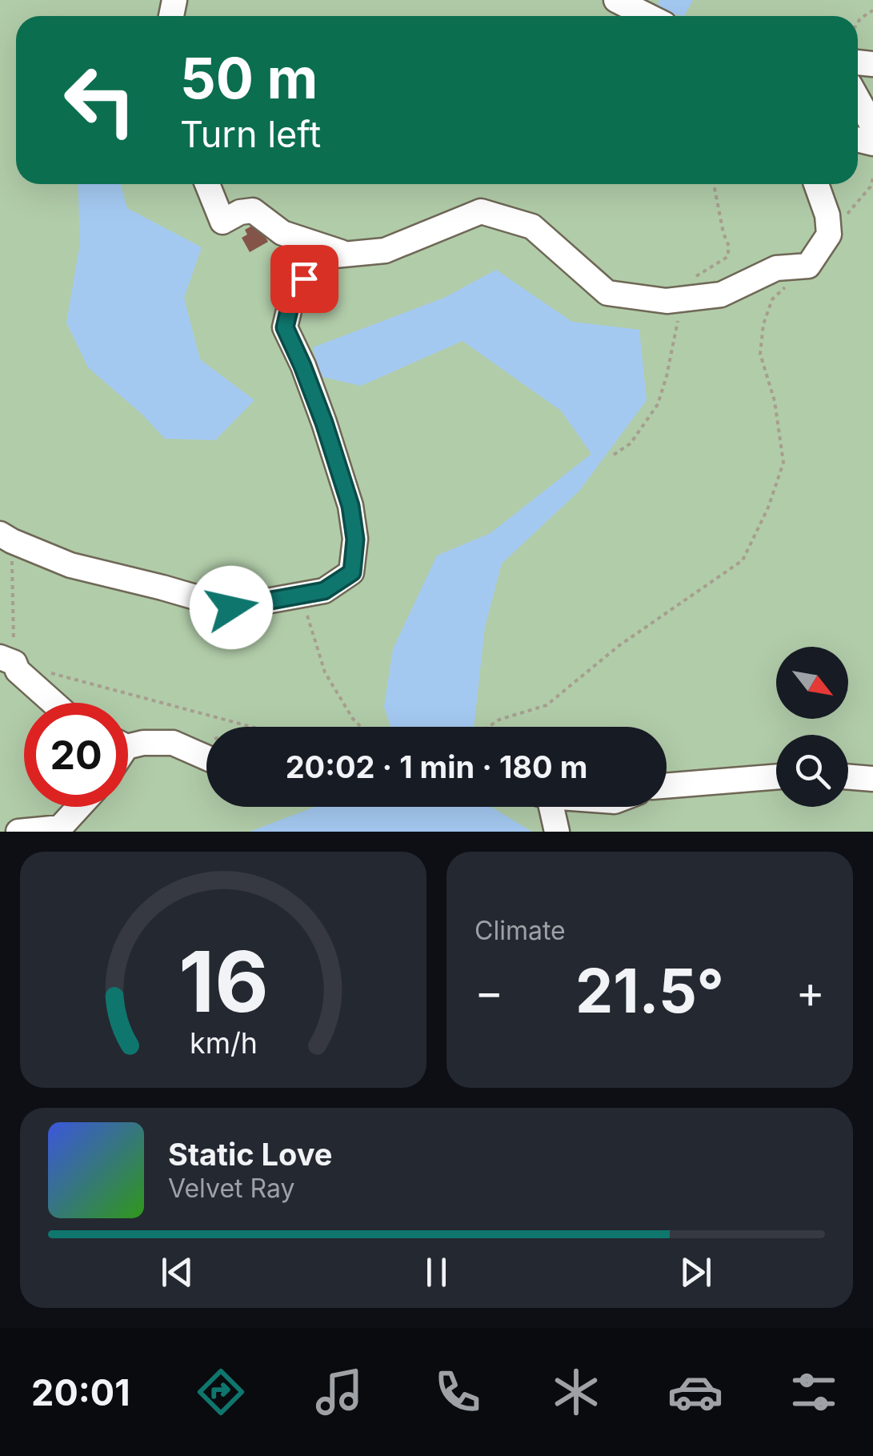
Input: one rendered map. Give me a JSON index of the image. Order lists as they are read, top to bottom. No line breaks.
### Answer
{"north":"bottom right","page":{"turn":["50 m","Turn left"],"limit":"20","trip":"20:02 · 1 min · 180 m","tile":"Climate","heat":["−","21.5°","+"],"song":["Static Love","Velvet Ray"],"tabs":"20:01","gauge":["16","km/h"]}}
